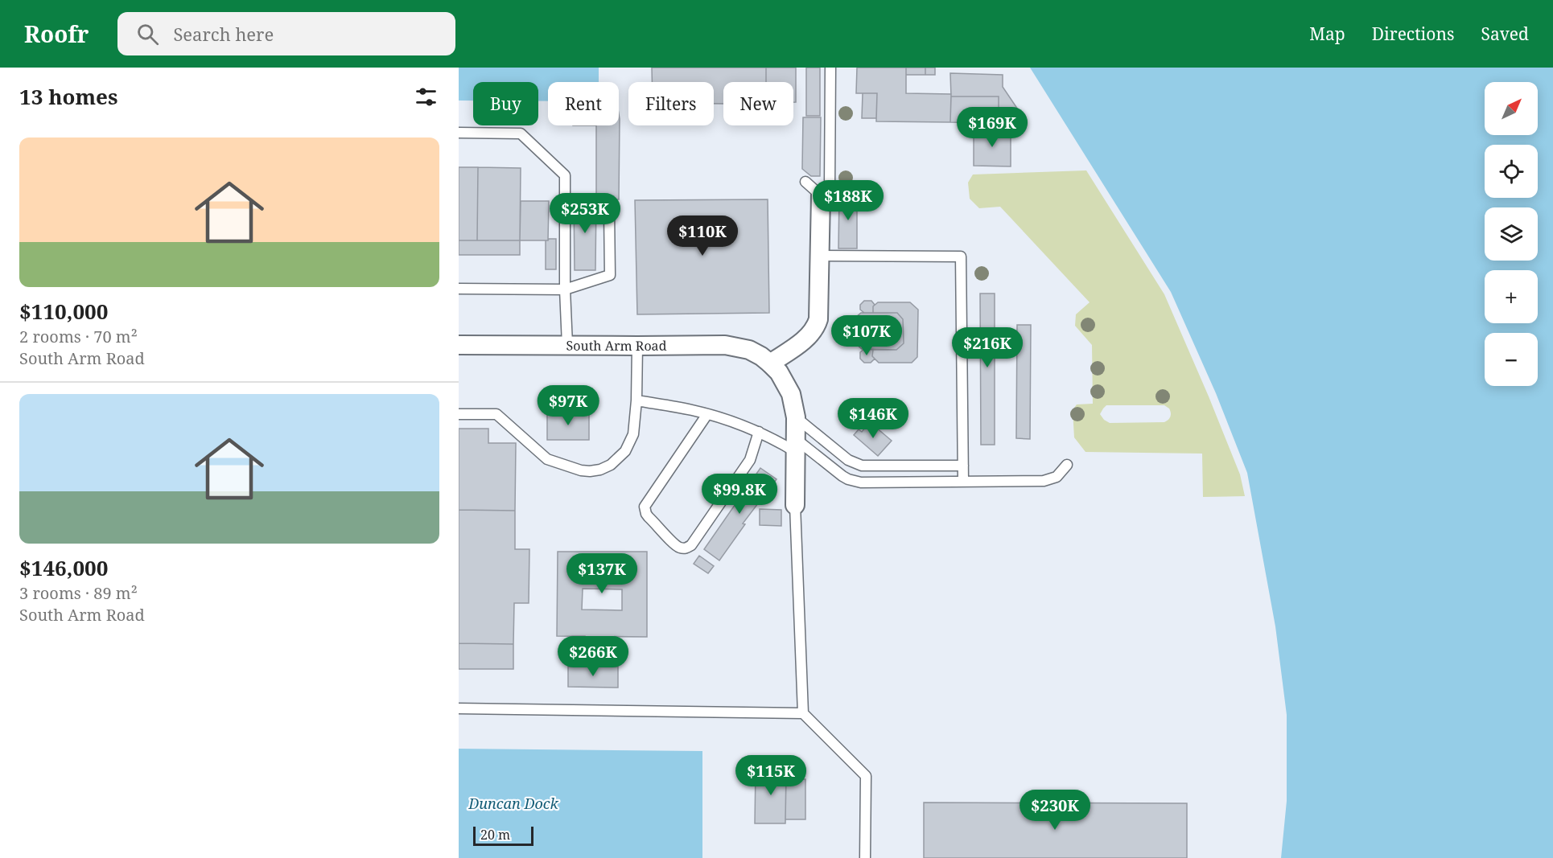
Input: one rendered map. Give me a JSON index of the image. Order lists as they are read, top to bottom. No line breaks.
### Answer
{"streets":{"street":["South Arm Road"]},"water":["Duncan Dock"],"scale_bar":"20 m","north":"top right","page":{"header":"Roofr","search":"Search here","nav":["Map","Directions","Saved"],"heading":"13 homes","map_buttons":["+","−"],"chip":["Buy","Rent","Filters","New"],"price":["$169K","$188K","$253K","$110K","$107K","$216K","$97K","$146K","$99.8K","$137K","$266K","$115K","$230K"],"list":[{"name":"$110,000","note":"2 rooms · 70 m² · South Arm Road"},{"name":"$146,000","note":"3 rooms · 89 m² · South Arm Road"}],"scale":"20 m"}}
